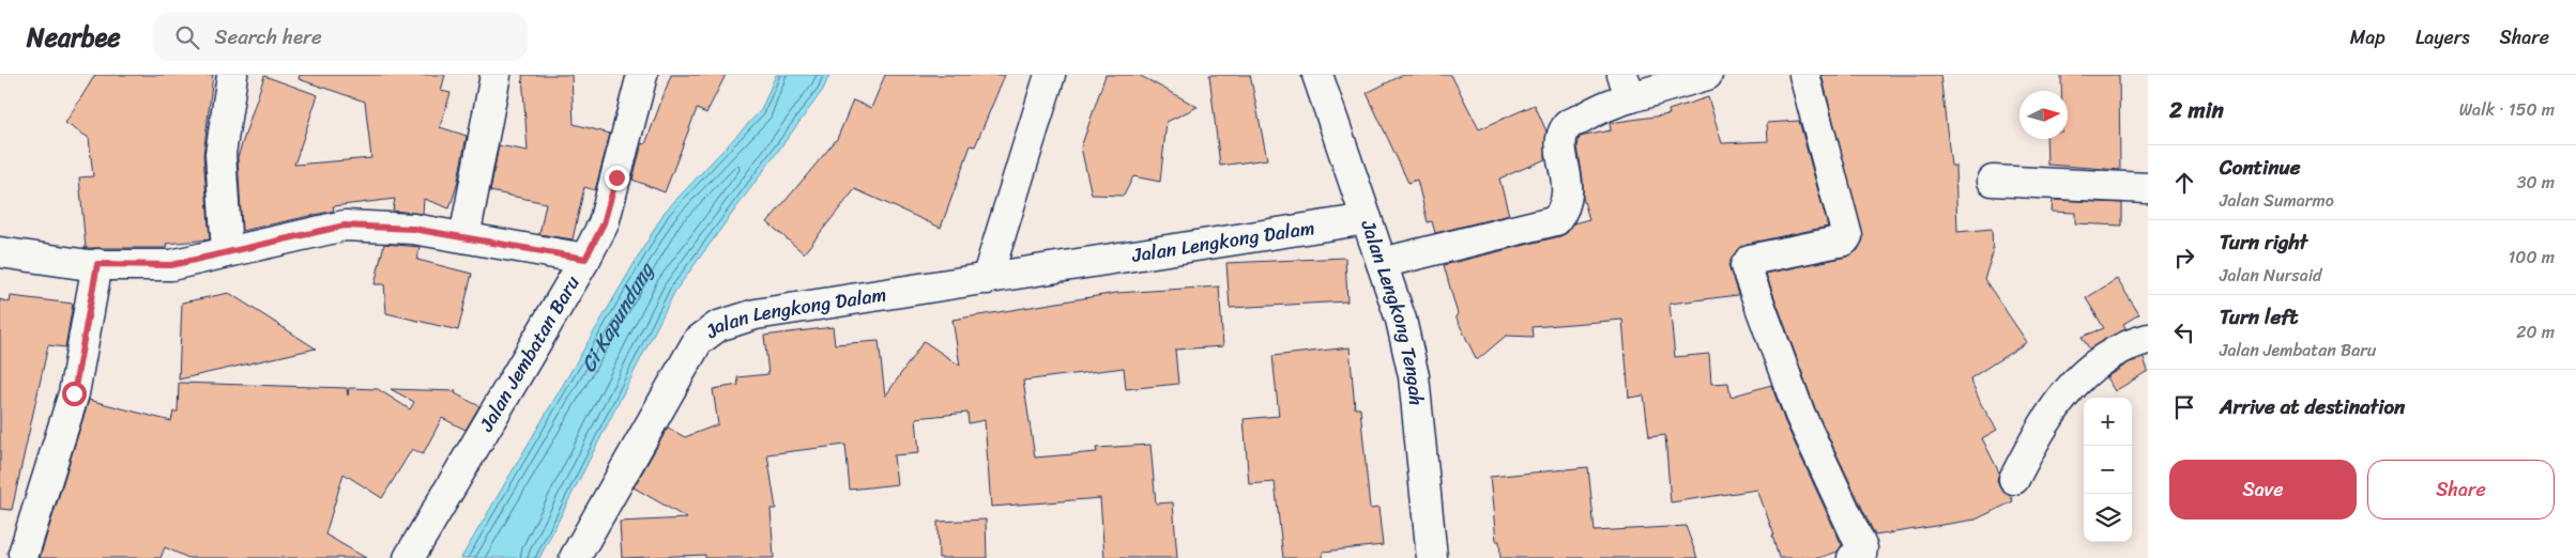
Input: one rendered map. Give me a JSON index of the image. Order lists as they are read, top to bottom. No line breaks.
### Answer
{"streets":{"street":["Jalan Lengkong Dalam","Jalan Lengkong Tengah","Jalan Jembatan Baru"]},"crossings":[["Jalan Lengkong Dalam","Jalan Lengkong Tengah"]],"water":["Ci Kapundung"],"north":"right","page":{"header":"Nearbee","search":"Search here","nav":["Map","Layers","Share"],"heading":["2 min","Walk · 150 m"],"list":[["Continue","Jalan Sumarmo","30 m"],["Turn right","Jalan Nursaid","100 m"],["Turn left","Jalan Jembatan Baru","20 m"],"Arrive at destination"],"map_buttons":["+","−"],"buttons":["Save","Share"]}}
